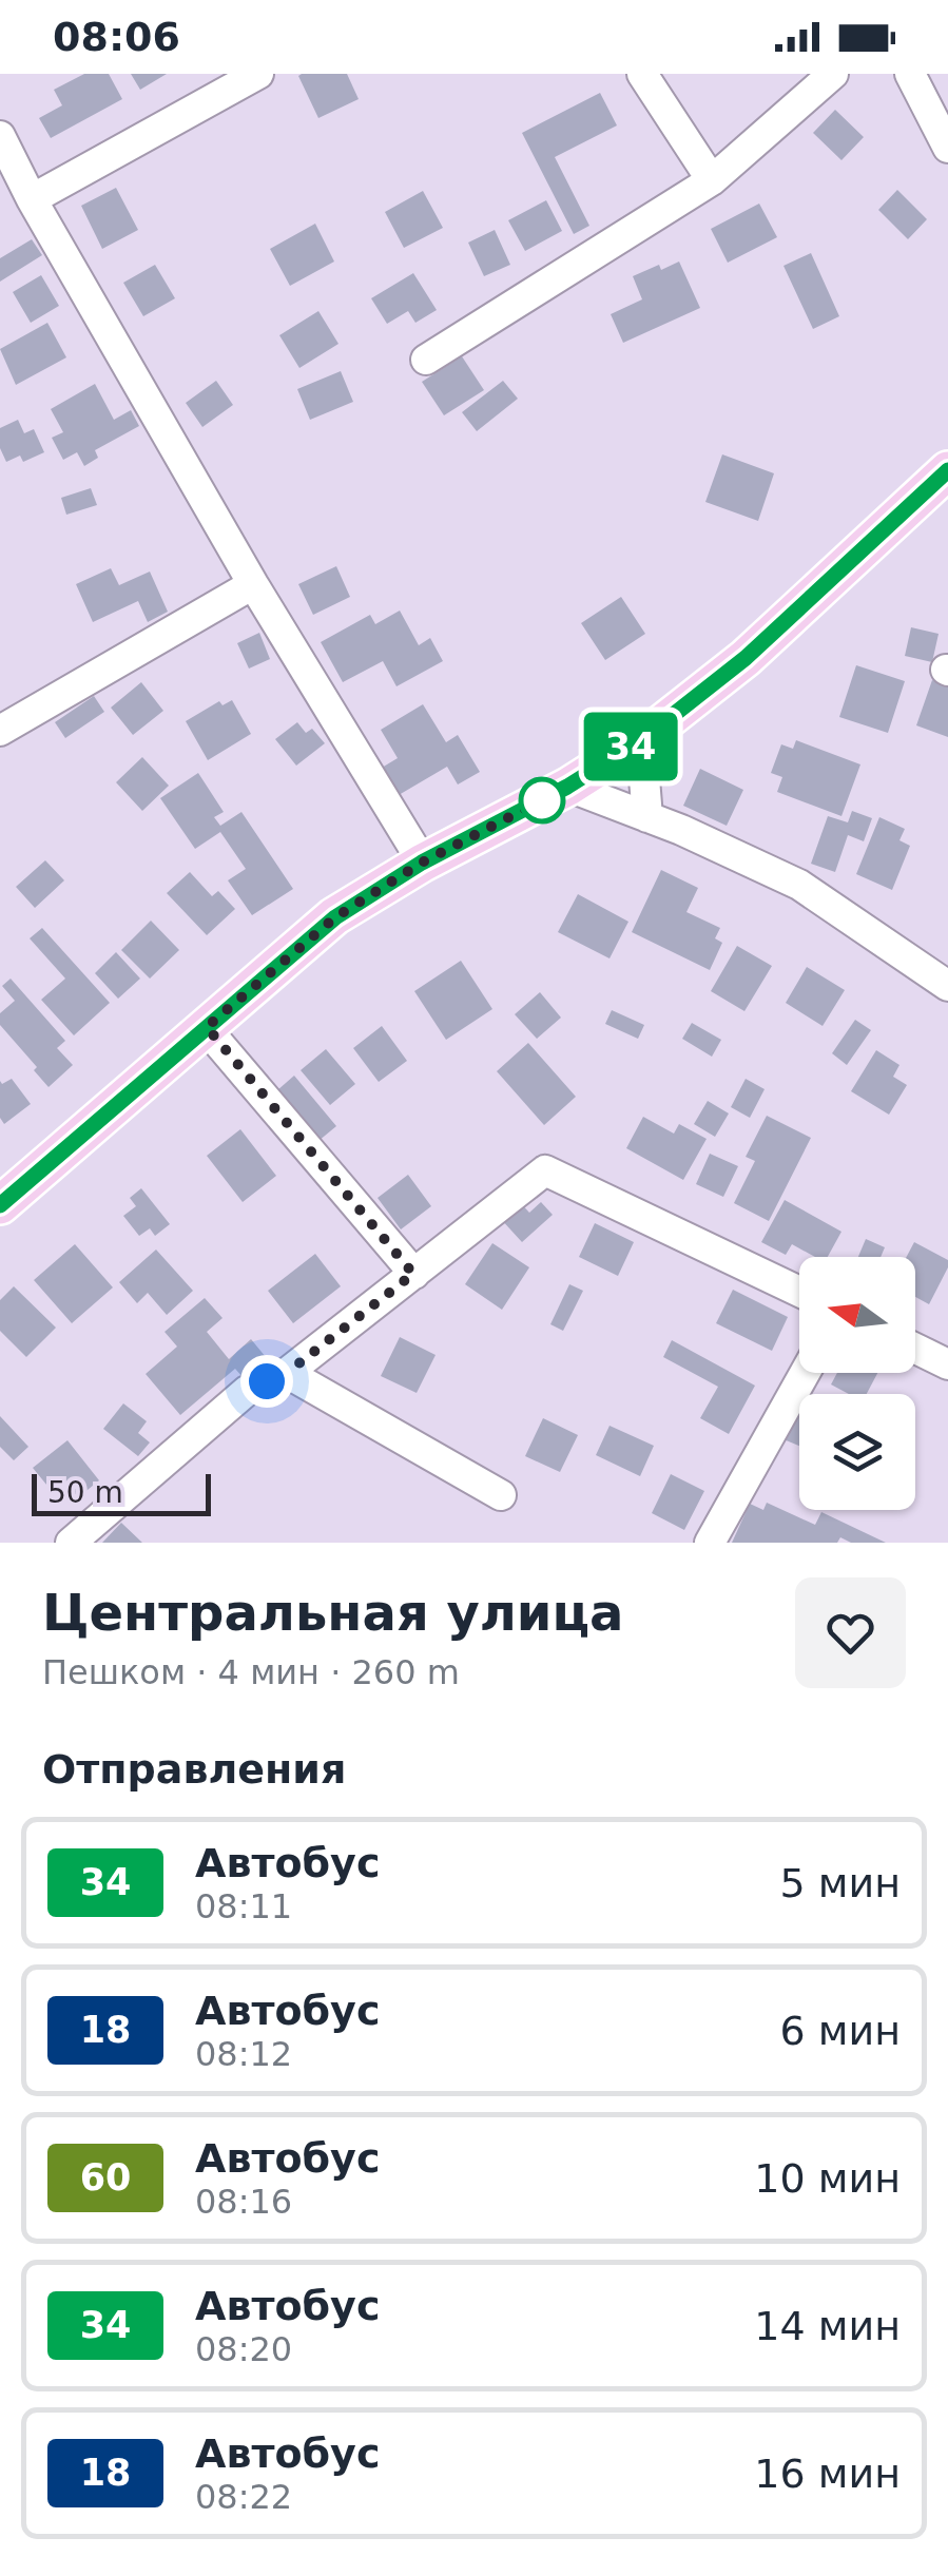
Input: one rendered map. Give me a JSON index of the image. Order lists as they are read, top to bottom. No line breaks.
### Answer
{"lines":["bus line 34"],"scale_bar":"50 m","north":"left","page":{"status":"08:06","on_map":"34","scale":"50 m","heading":[["Центральная улица","Пешком · 4 мин · 260 m"],"Отправления"],"list":[{"mark":"34","name":"Автобус","note":"08:11","value":"5 мин"},{"mark":"18","name":"Автобус","note":"08:12","value":"6 мин"},{"mark":"60","name":"Автобус","note":"08:16","value":"10 мин"},{"mark":"34","name":"Автобус","note":"08:20","value":"14 мин"},{"mark":"18","name":"Автобус","note":"08:22","value":"16 мин"}]}}
